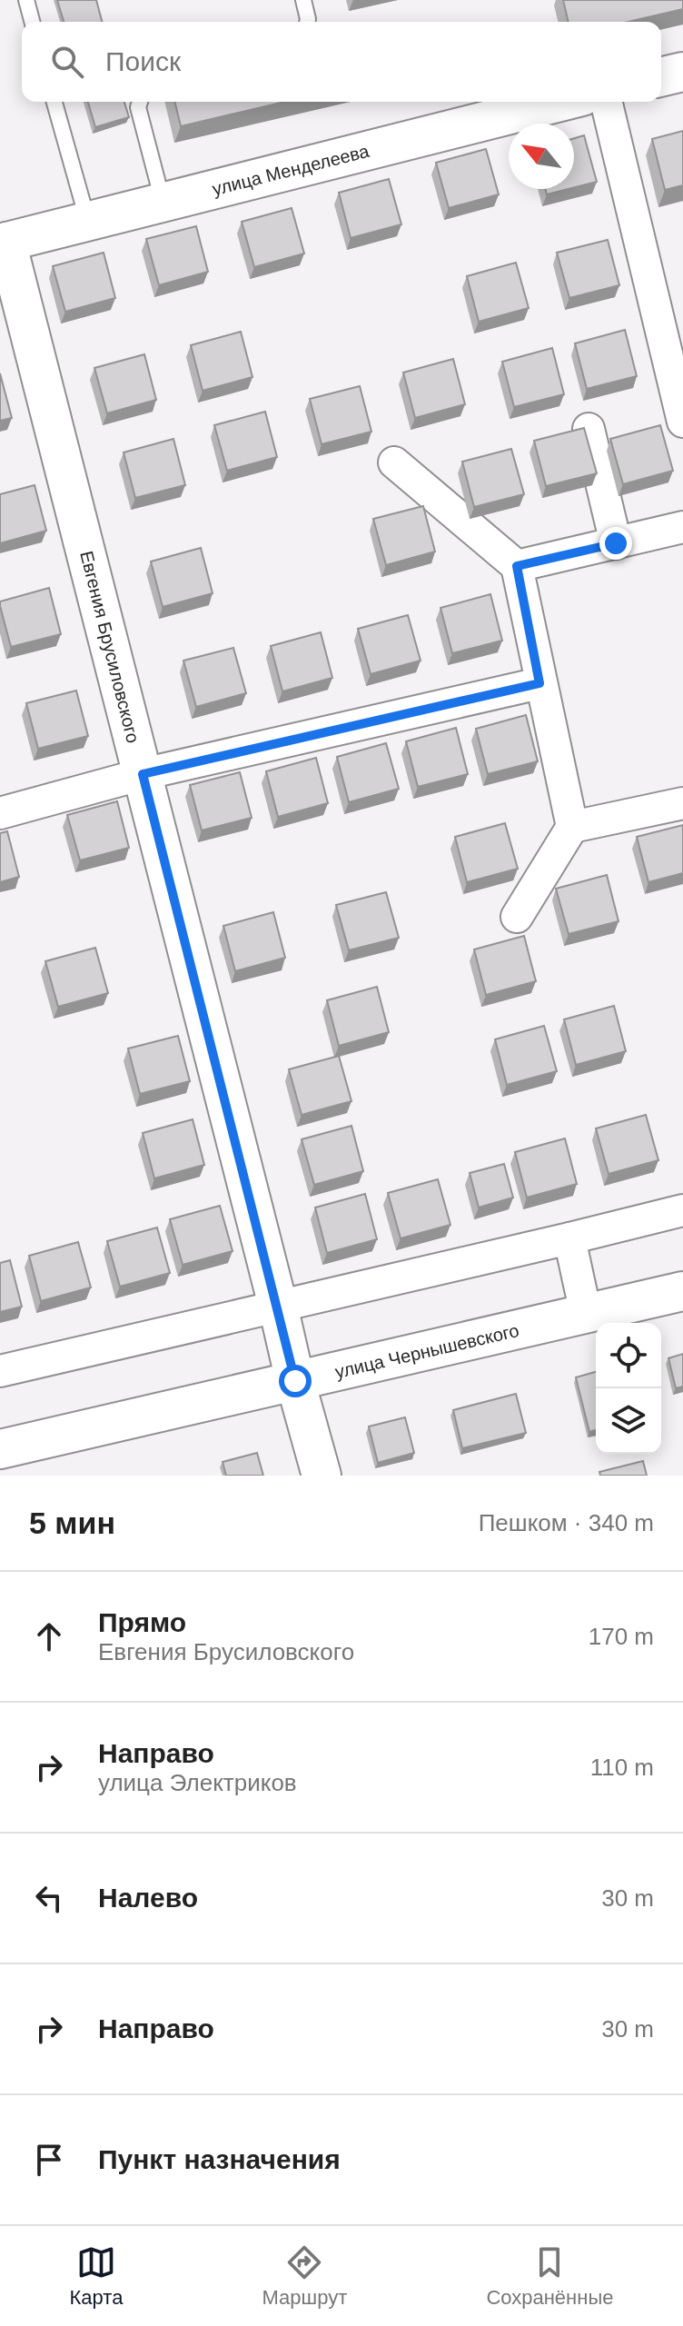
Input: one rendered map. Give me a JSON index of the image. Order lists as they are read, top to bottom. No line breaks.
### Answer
{"streets":{"street":["улица Менделеева","Евгения Брусиловского","улица Чернышевского"]},"crossings":[["улица Менделеева","Евгения Брусиловского"],["Евгения Брусиловского","улица Чернышевского"]],"north":"top left","page":{"search":"Поиск","heading":["5 мин","Пешком · 340 m"],"list":[["Прямо","Евгения Брусиловского","170 m"],["Направо","улица Электриков","110 m"],["Налево","30 m"],["Направо","30 m"],"Пункт назначения"],"nav":["Карта","Маршрут","Сохранённые"]}}
